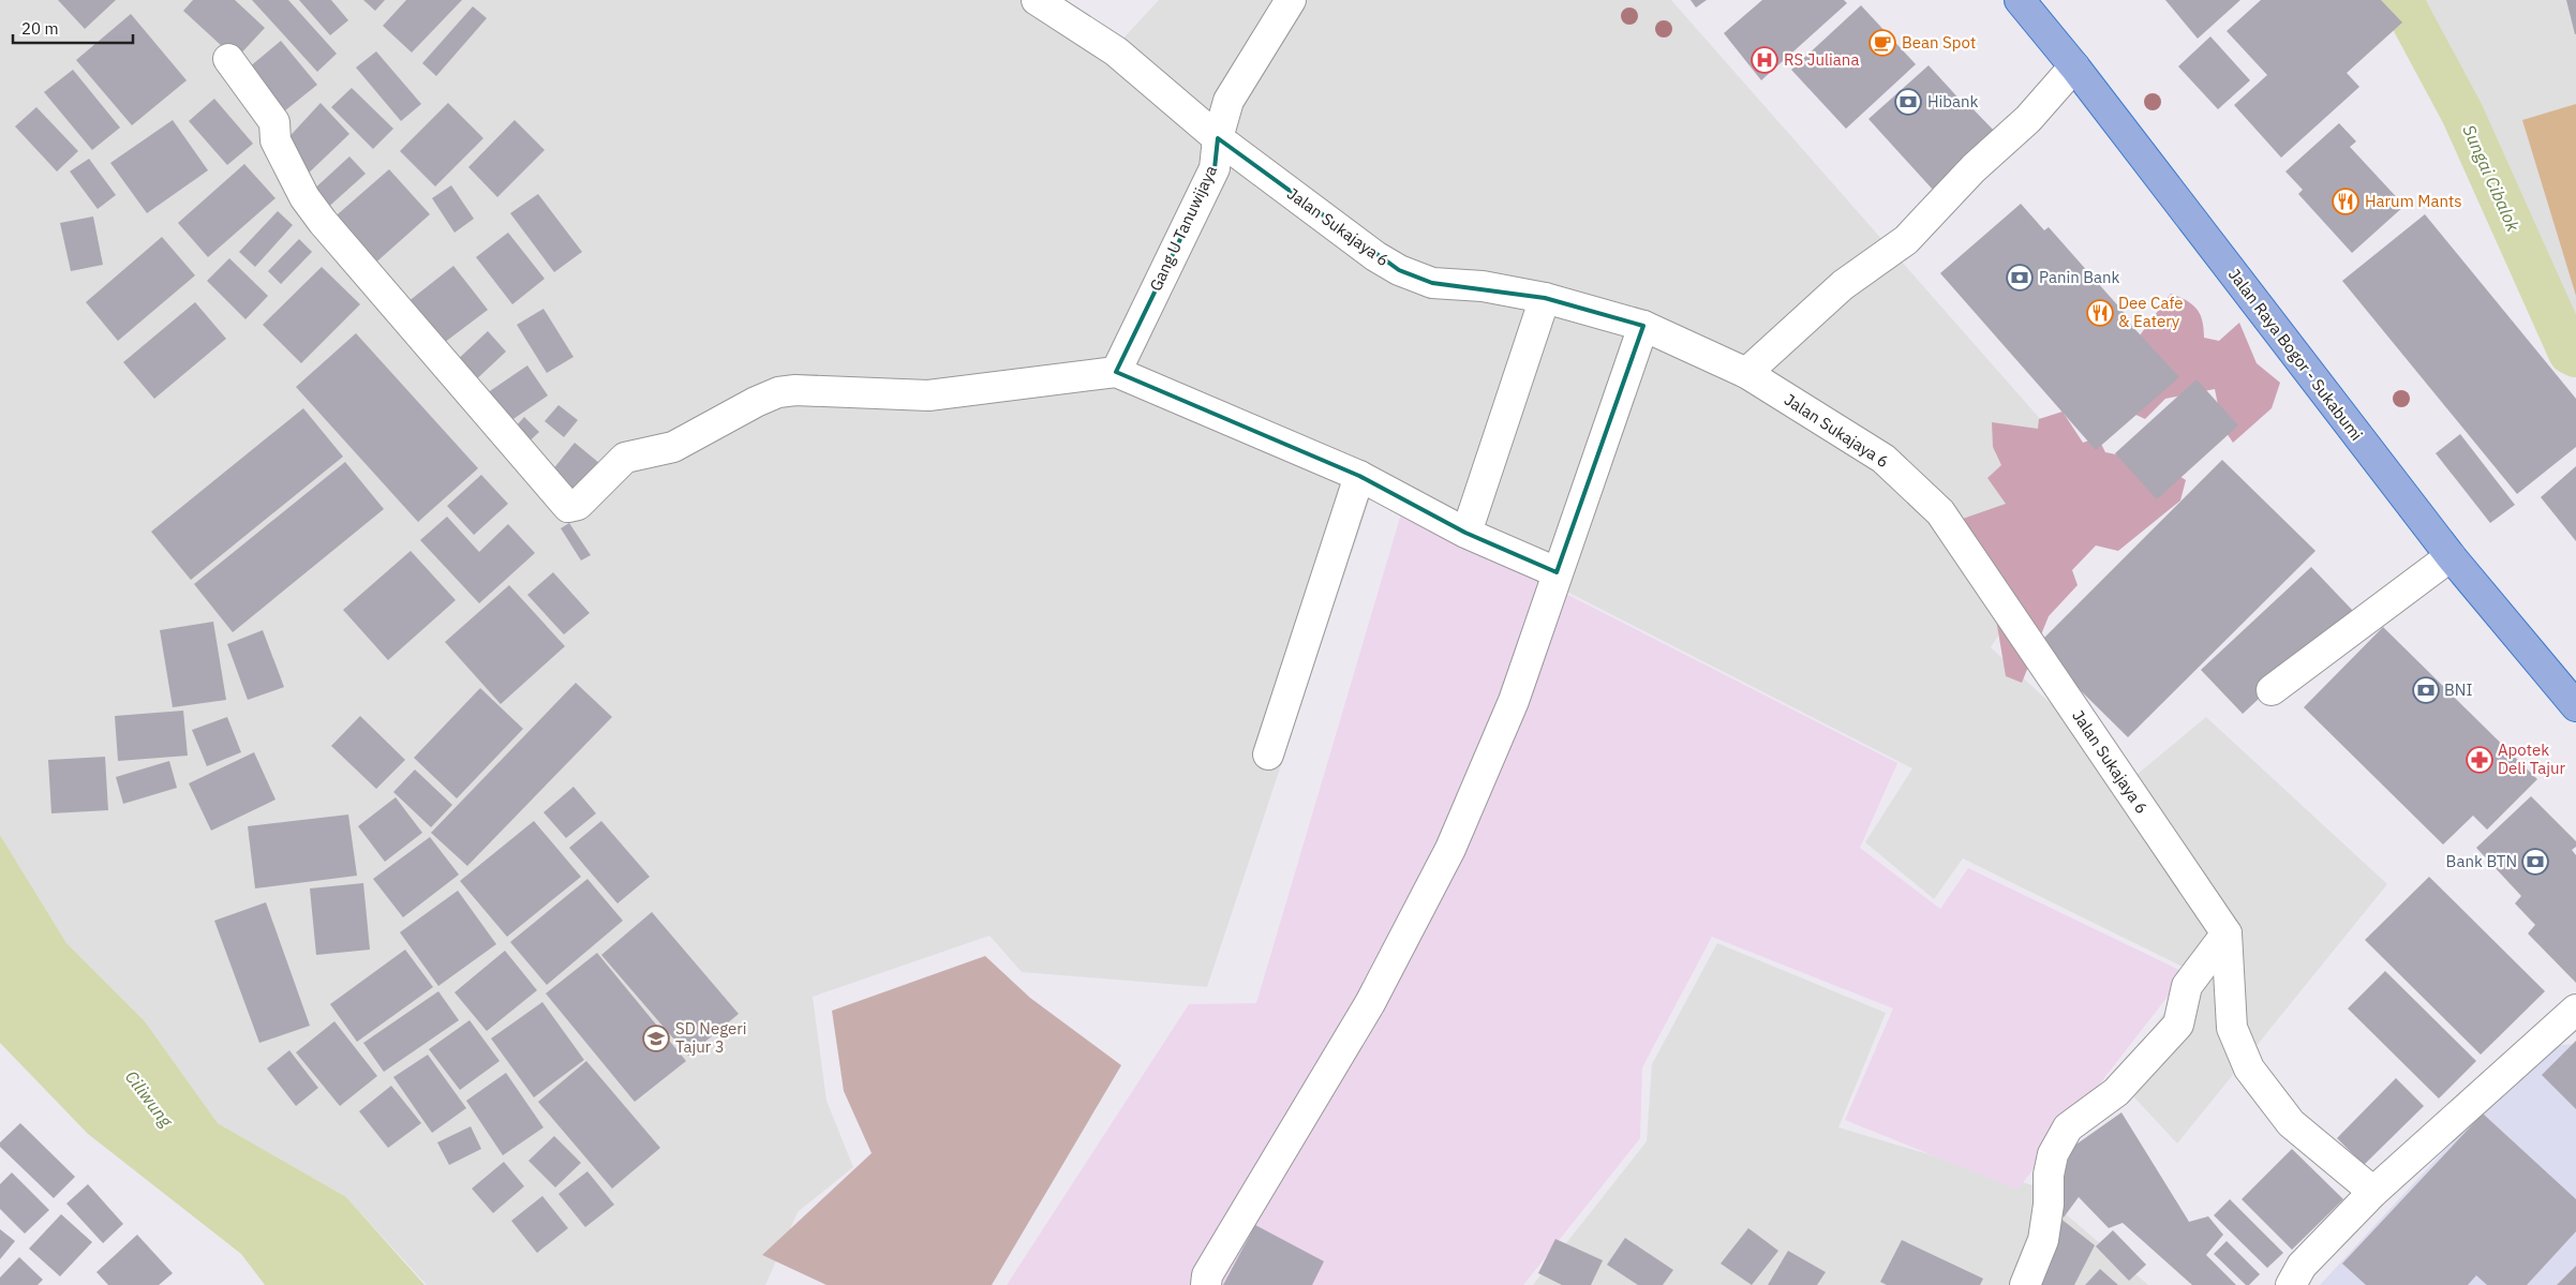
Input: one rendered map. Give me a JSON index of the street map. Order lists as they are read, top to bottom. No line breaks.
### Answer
{"streets":{"highway":["Jalan Raya Bogor - Sukabumi"],"street":["Jalan Sukajaya 6","Gang U Tanuwijaya"]},"crossings":[["Jalan Sukajaya 6","Gang U Tanuwijaya"]],"water":["Sungai Cibalok","Ciliwung"],"places":{"cafe":["Bean Spot"],"hospital":["RS Juliana"],"bank":["Hibank","Panin Bank","BNI","Bank BTN"],"restaurant":["Harum Mants","Dee Cafe & Eatery"],"pharmacy":["Apotek Deli Tajur"],"school or university":["SD Negeri Tajur 3"]},"scale_bar":"20 m"}
